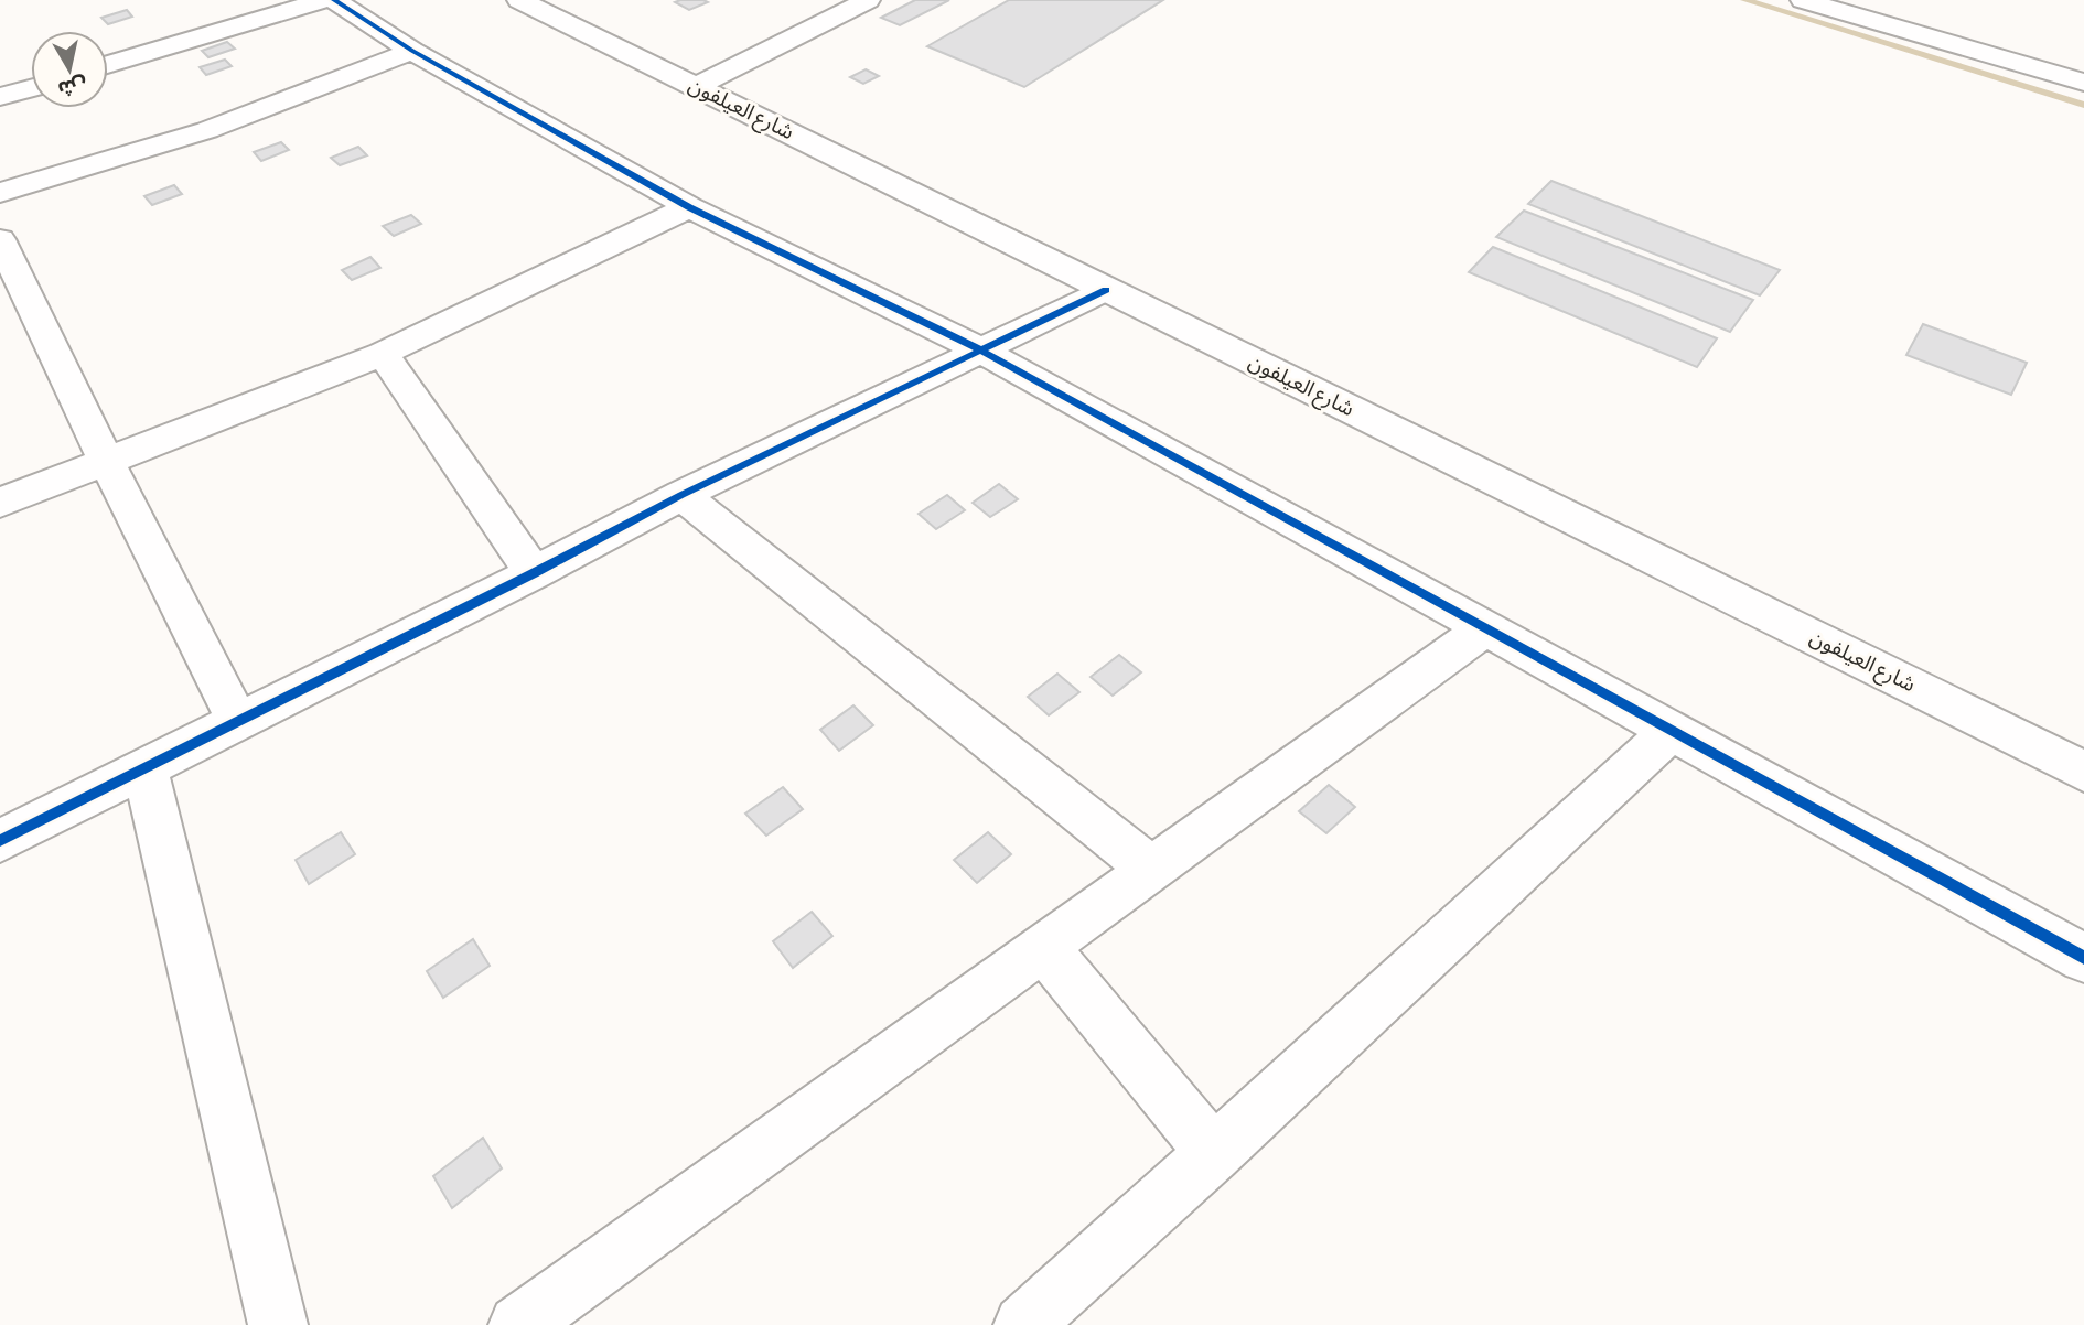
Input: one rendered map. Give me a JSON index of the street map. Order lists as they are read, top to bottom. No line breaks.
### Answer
{"streets":{"main road":["شارع العيلفون"]},"north":"bottom"}
